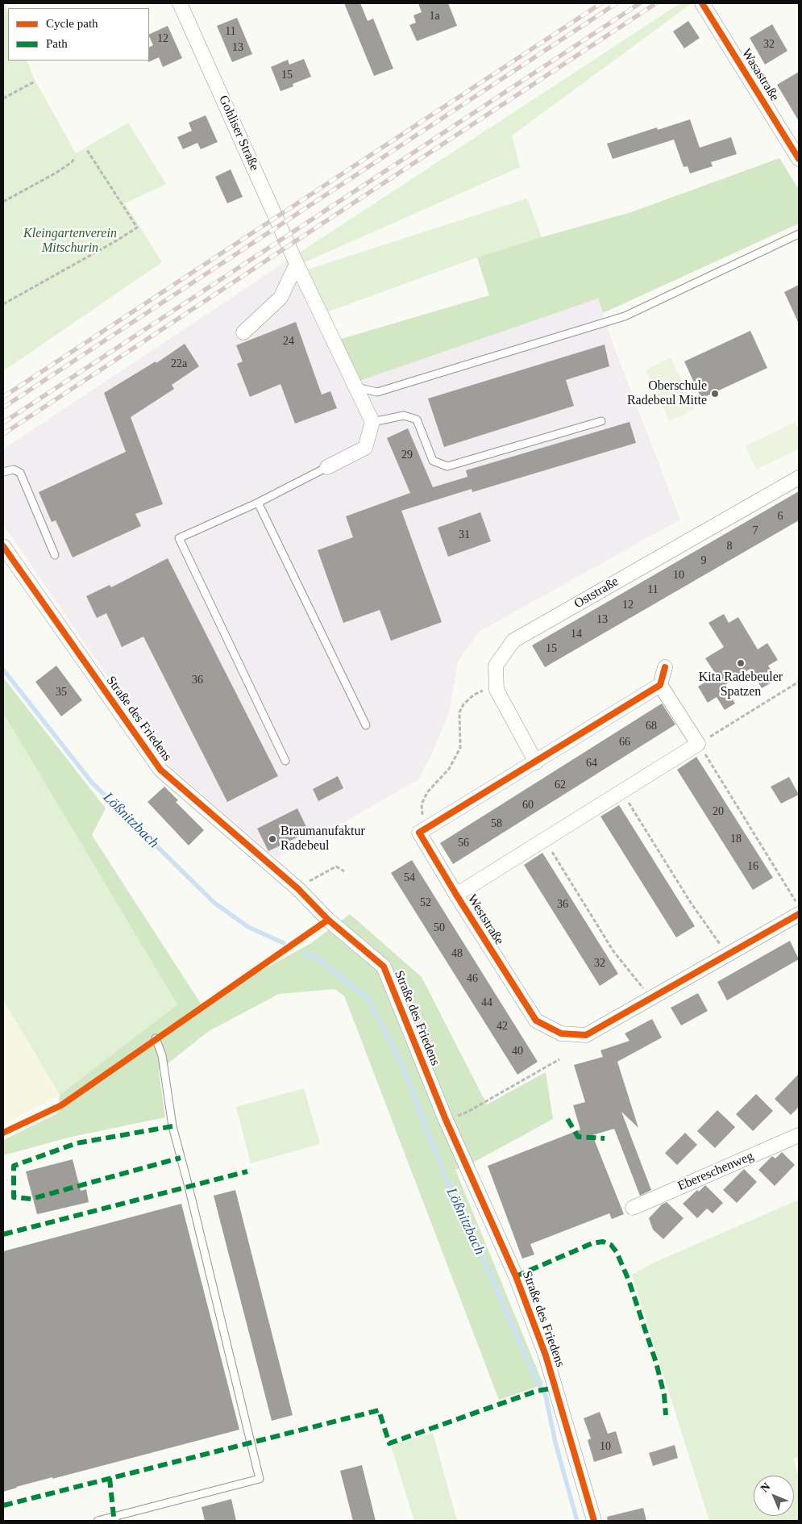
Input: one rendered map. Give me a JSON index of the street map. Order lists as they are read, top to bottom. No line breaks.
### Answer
{"streets":{"street":["Wasastraße","Gohliser Straße","Oststraße","Straße des Friedens","Weststraße","Ebereschenweg"]},"water":["Lößnitzbach"],"parks":["Kleingartenverein Mitschurin"],"places":["Oberschule Radebeul Mitte","Kita Radebeuler Spatzen","Braumanufaktur Radebeul"],"house_numbers":["1a","11","12","32","13","15","24","22a","29","6","7","31","8","9","10","11","12","13","14","15","36","35","68","66","64","62","60","20","58","18","56","16","54","52","36","50","48","32","46","44","42","40","10"],"legend":["Cycle path","Path"],"north":"top left"}
